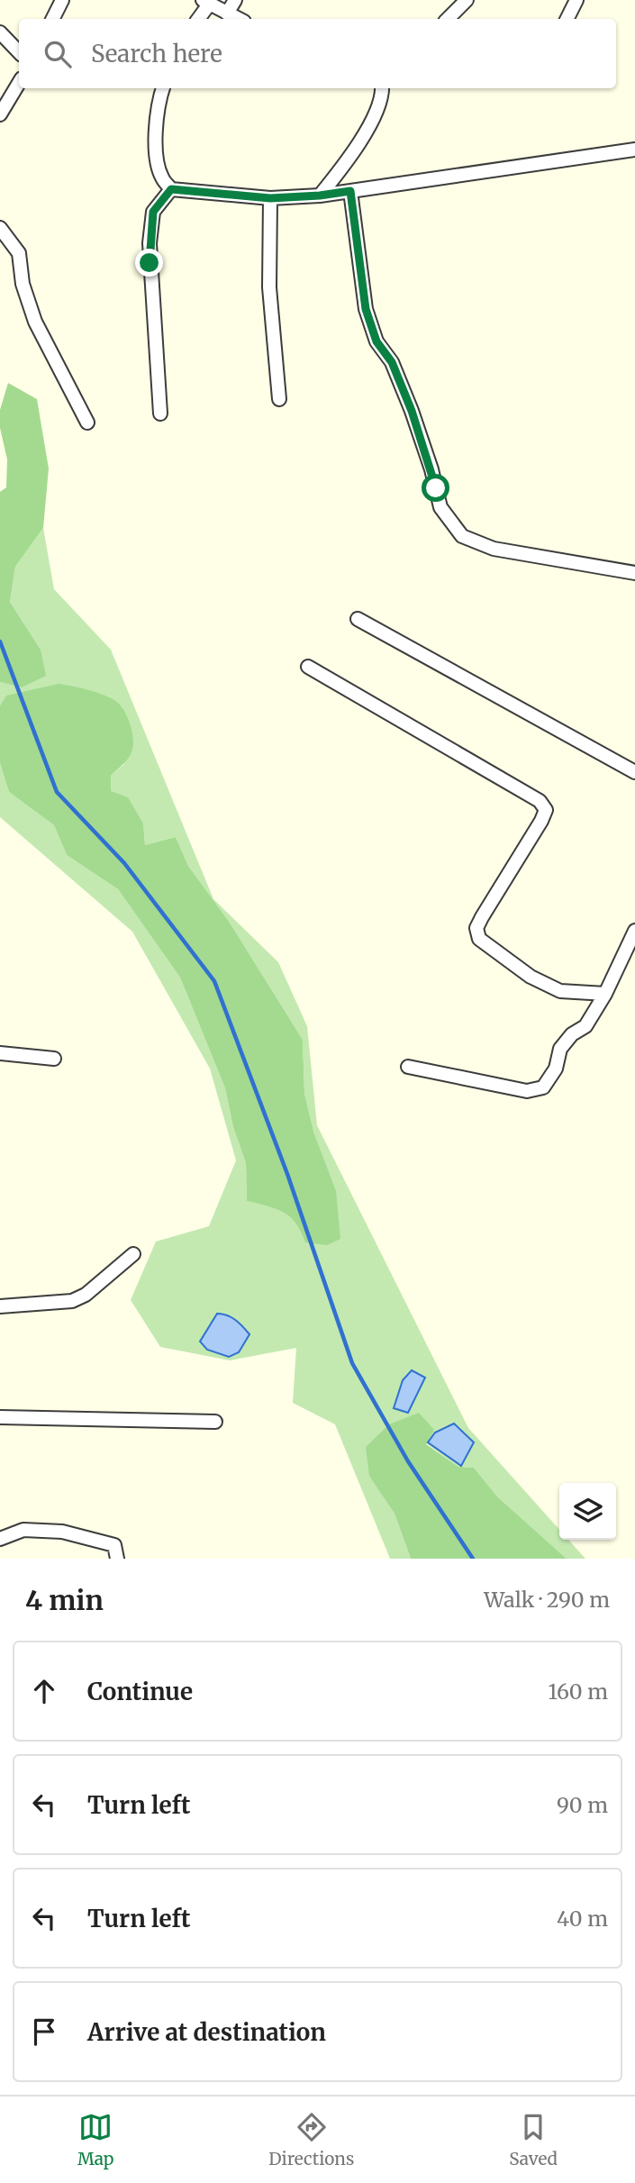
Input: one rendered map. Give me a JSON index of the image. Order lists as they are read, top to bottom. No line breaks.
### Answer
{"page":{"search":"Search here","heading":["4 min","Walk · 290 m"],"list":[["Continue","160 m"],["Turn left","90 m"],["Turn left","40 m"],"Arrive at destination"],"nav":["Map","Directions","Saved"]}}
